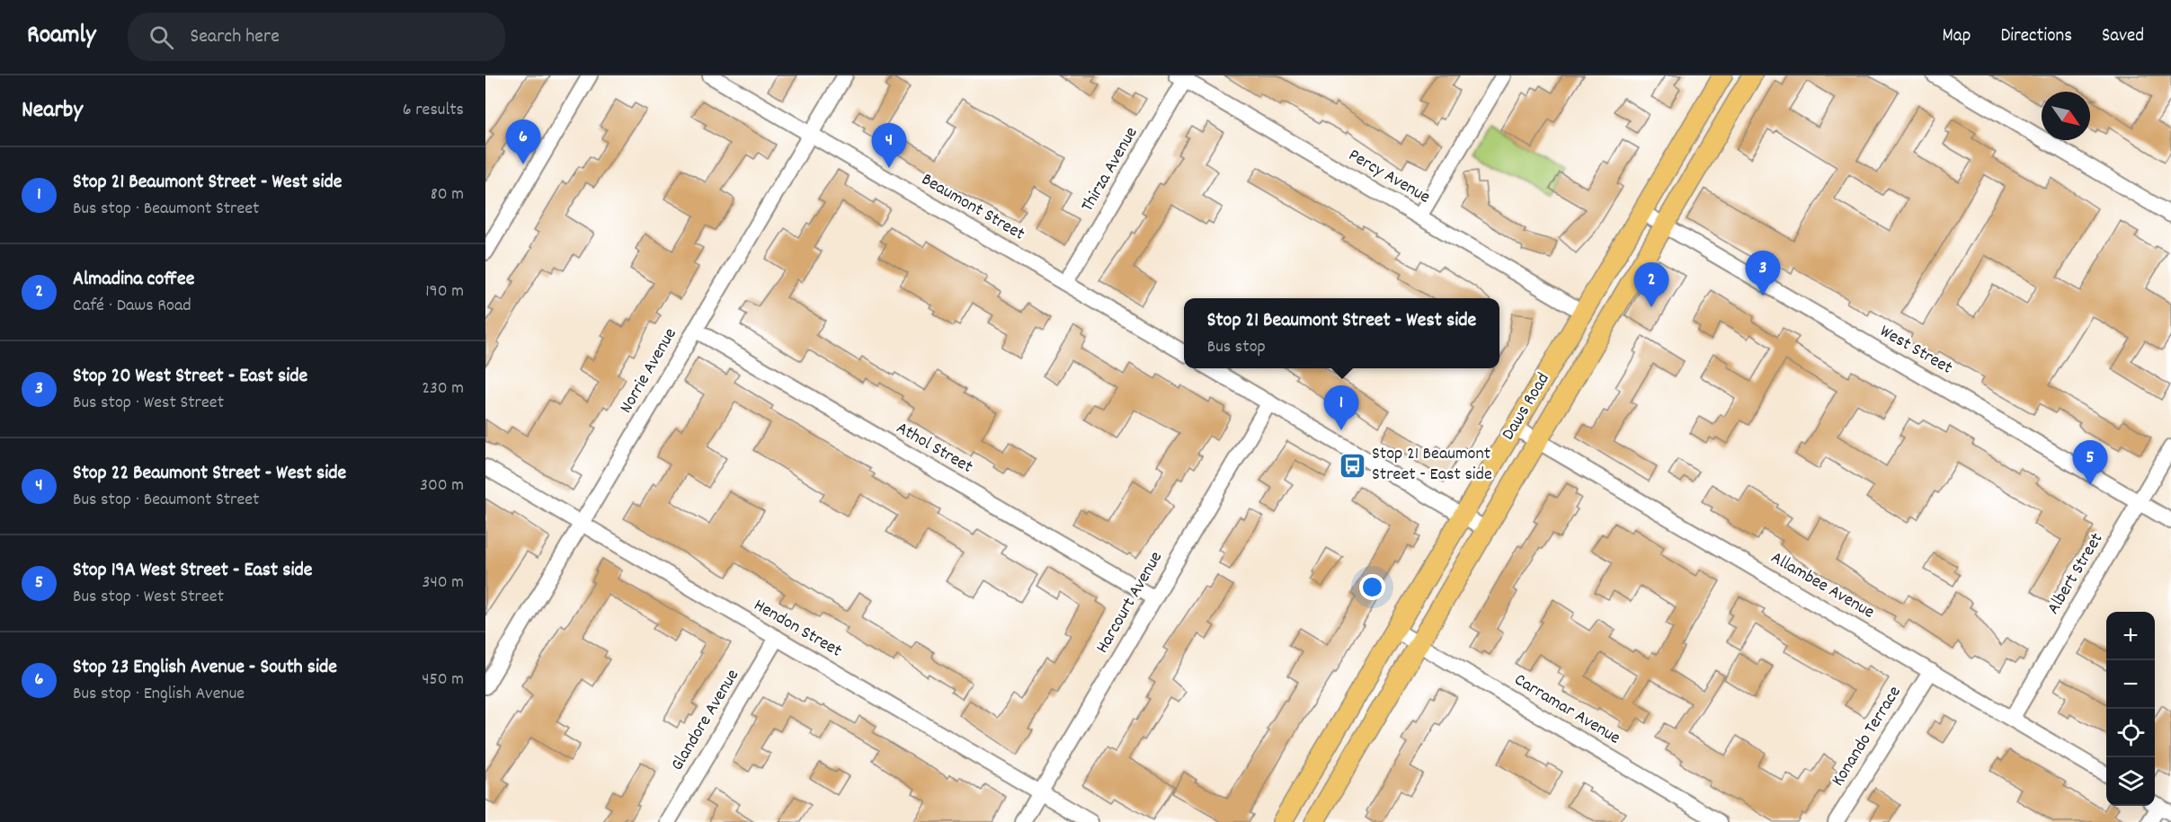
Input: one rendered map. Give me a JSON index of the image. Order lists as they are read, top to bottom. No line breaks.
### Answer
{"streets":{"main road":["Daws Road"],"street":["Thirza Avenue","Percy Avenue","Beaumont Street","West Street","Norrie Avenue","Athol Street","Albert Street","Allambee Avenue","Harcourt Avenue","Hendon Street","Carramar Avenue","Glandore Avenue","Konando Terrace"]},"crossings":[["Thirza Avenue","Percy Avenue"],["Thirza Avenue","Beaumont Street"],["Percy Avenue","Daws Road"],["Beaumont Street","Norrie Avenue"],["West Street","Daws Road"],["West Street","Albert Street"],["Norrie Avenue","Athol Street"],["Norrie Avenue","Hendon Street"],["Daws Road","Allambee Avenue"],["Daws Road","Carramar Avenue"],["Athol Street","Harcourt Avenue"],["Albert Street","Allambee Avenue"],["Allambee Avenue","Konando Terrace"],["Harcourt Avenue","Hendon Street"],["Hendon Street","Glandore Avenue"]],"places":{"bus stop":["Stop 21 Beaumont Street - East side"]},"north":"bottom right","page":{"header":"Roamly","search":"Search here","nav":["Map","Directions","Saved"],"heading":["Nearby","6 results"],"pins":["6","4","3","2","1","5"],"list":[{"mark":"1","name":"Stop 21 Beaumont Street - West side","note":"Bus stop · Beaumont Street","value":"80 m"},{"mark":"2","name":"Almadina coffee","note":"Café · Daws Road","value":"190 m"},{"mark":"3","name":"Stop 20 West Street - East side","note":"Bus stop · West Street","value":"230 m"},{"mark":"4","name":"Stop 22 Beaumont Street - West side","note":"Bus stop · Beaumont Street","value":"300 m"},{"mark":"5","name":"Stop 19A West Street - East side","note":"Bus stop · West Street","value":"340 m"},{"mark":"6","name":"Stop 23 English Avenue - South side","note":"Bus stop · English Avenue","value":"450 m"}],"popup":["Stop 21 Beaumont Street - West side","Bus stop"],"map_buttons":["+","−"]}}
